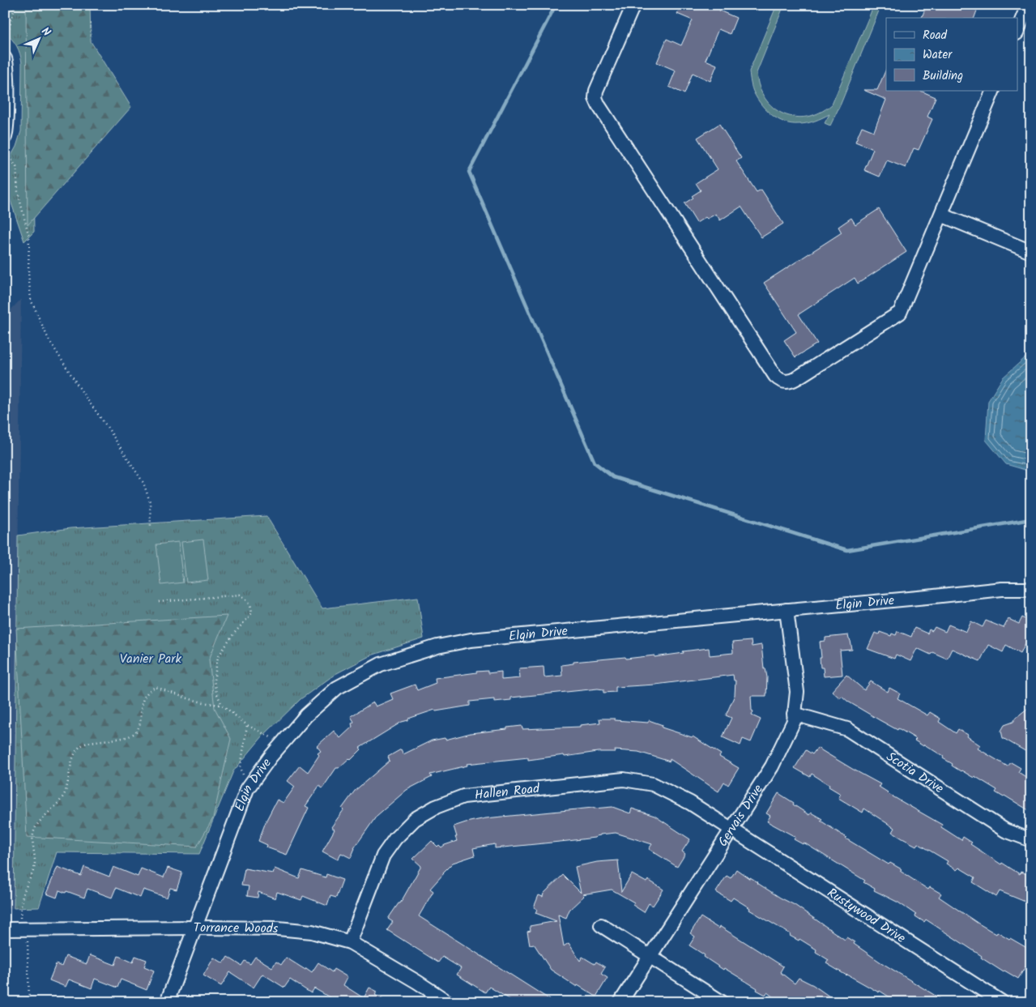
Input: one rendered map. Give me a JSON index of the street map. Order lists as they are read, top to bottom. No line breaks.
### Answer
{"streets":{"street":["Elgin Drive","Scotia Drive","Hallen Road","Gervais Drive","Rustywood Drive","Torrance Woods"]},"crossings":[["Elgin Drive","Gervais Drive"],["Elgin Drive","Torrance Woods"],["Scotia Drive","Gervais Drive"],["Hallen Road","Gervais Drive"],["Hallen Road","Rustywood Drive"],["Hallen Road","Torrance Woods"],["Gervais Drive","Rustywood Drive"]],"parks":["Vanier Park"],"legend":["Road","Water","Building"],"north":"top right"}
